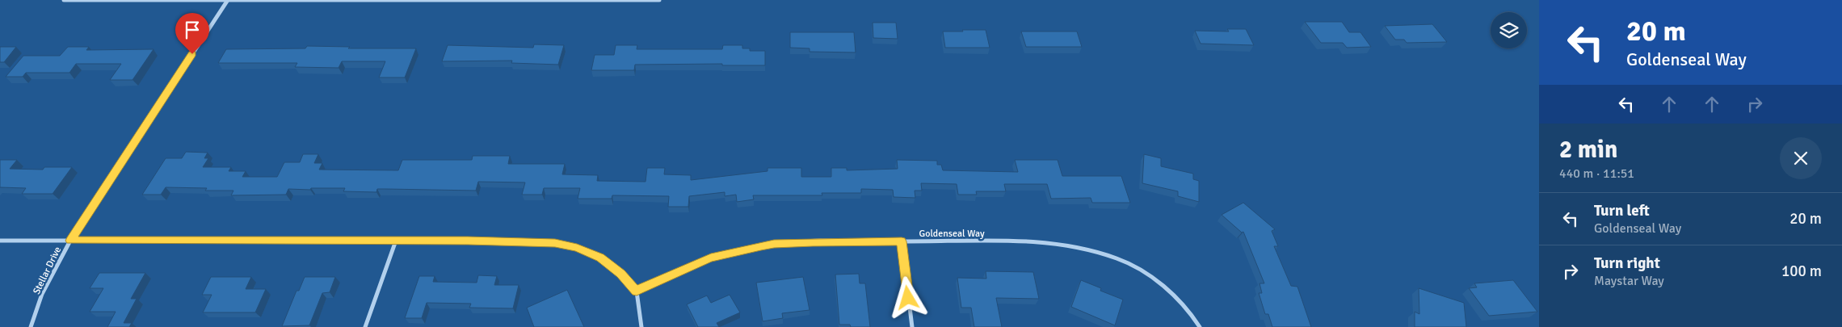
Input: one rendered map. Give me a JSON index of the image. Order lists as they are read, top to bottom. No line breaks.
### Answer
{"streets":{"street":["Goldenseal Way","Stellar Drive"]},"page":{"turn":["20 m","Goldenseal Way"],"heading":["2 min","440 m · 11:51"],"list":[{"name":"Turn left","note":"Goldenseal Way","value":"20 m"},{"name":"Turn right","note":"Maystar Way","value":"100 m"}]}}
